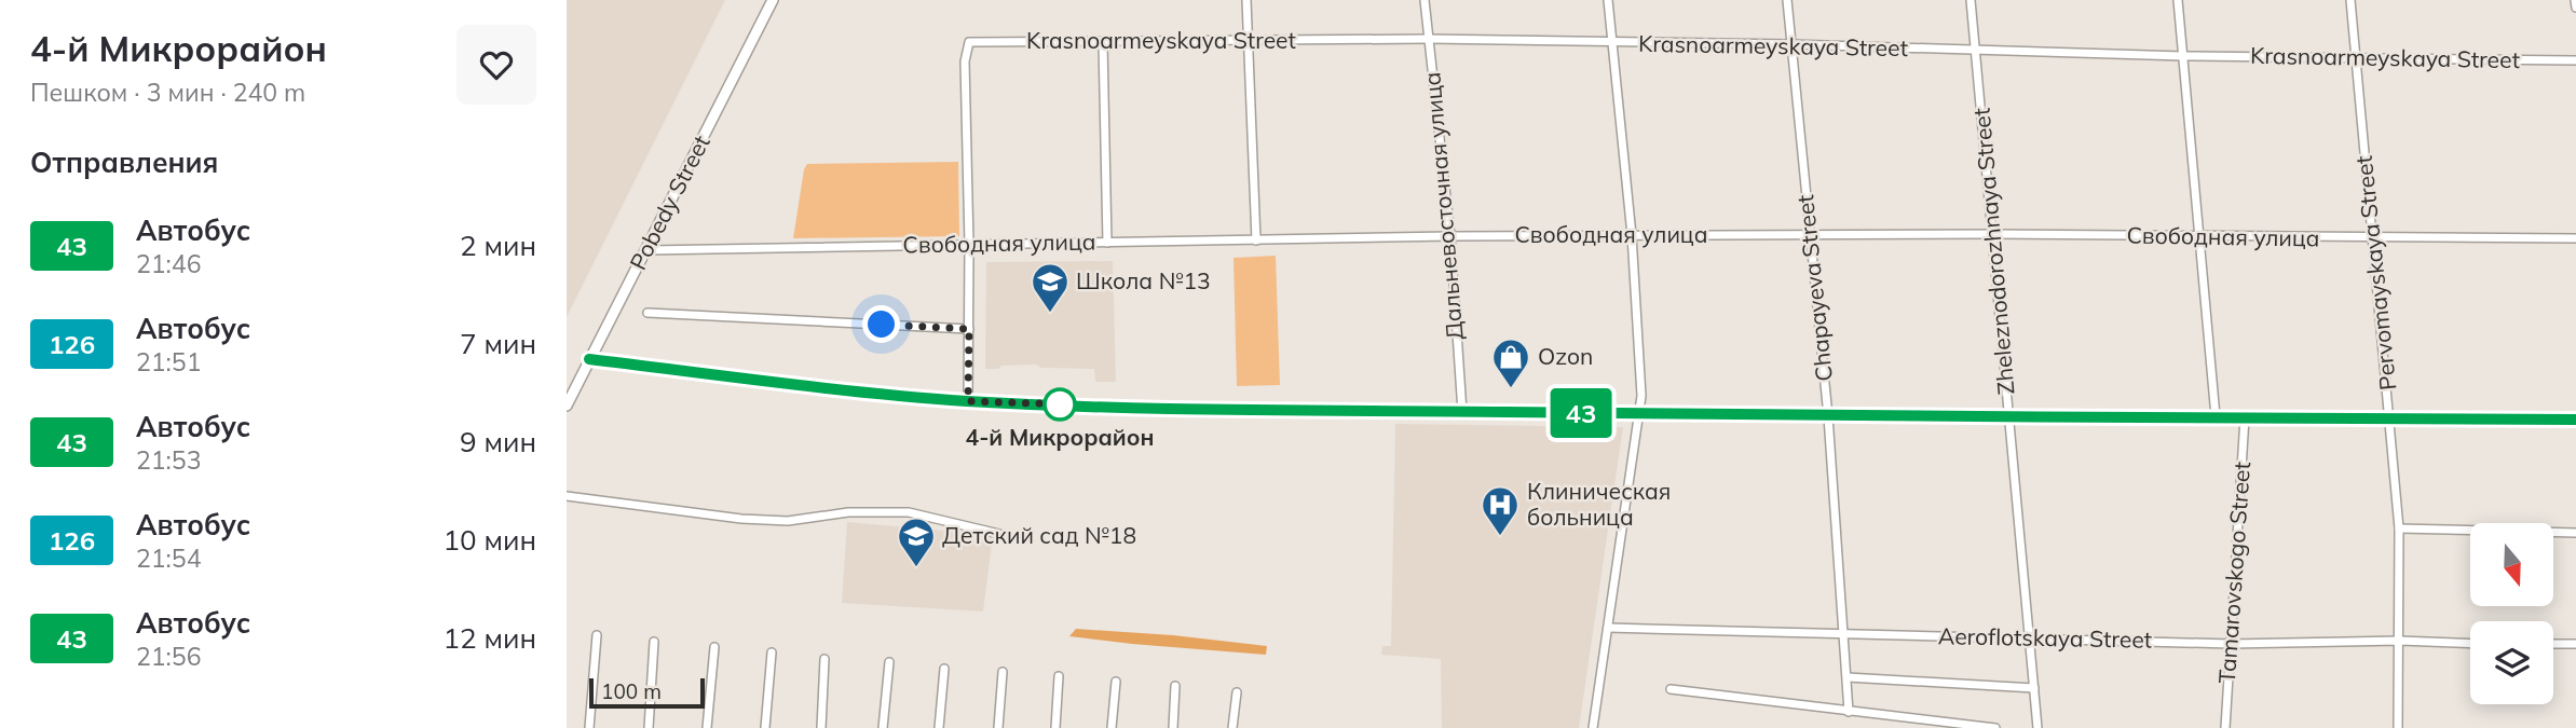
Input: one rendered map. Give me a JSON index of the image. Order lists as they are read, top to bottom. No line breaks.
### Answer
{"streets":{"street":["Krasnoarmeyskaya Street","Pobedy Street","Дальневосточная улица","Свободная улица","Zheleznodorozhnaya Street","Pervomayskaya Street","Chapayeva Street","Tamarovskogo Street","Aeroflotskaya Street"]},"crossings":[["Krasnoarmeyskaya Street","Дальневосточная улица"],["Krasnoarmeyskaya Street","Свободная улица"],["Krasnoarmeyskaya Street","Zheleznodorozhnaya Street"],["Krasnoarmeyskaya Street","Pervomayskaya Street"],["Krasnoarmeyskaya Street","Chapayeva Street"],["Pobedy Street","Свободная улица"],["Дальневосточная улица","Свободная улица"],["Свободная улица","Zheleznodorozhnaya Street"],["Свободная улица","Pervomayskaya Street"],["Свободная улица","Chapayeva Street"],["Zheleznodorozhnaya Street","Aeroflotskaya Street"],["Pervomayskaya Street","Aeroflotskaya Street"],["Chapayeva Street","Aeroflotskaya Street"],["Tamarovskogo Street","Aeroflotskaya Street"]],"places":{"school or university":["Школа №13","Детский сад №18"],"shop":["Ozon"],"other":["4-й Микрорайон"],"hospital":["Клиническая больница"]},"lines":["bus line 43"],"scale_bar":"100 m","north":"bottom","page":{"heading":[["4-й Микрорайон","Пешком · 3 мин · 240 m"],"Отправления"],"on_map":"43","list":[{"mark":"43","name":"Автобус","note":"21:46","value":"2 мин"},{"mark":"126","name":"Автобус","note":"21:51","value":"7 мин"},{"mark":"43","name":"Автобус","note":"21:53","value":"9 мин"},{"mark":"126","name":"Автобус","note":"21:54","value":"10 мин"},{"mark":"43","name":"Автобус","note":"21:56","value":"12 мин"}],"scale":"100 m"}}
